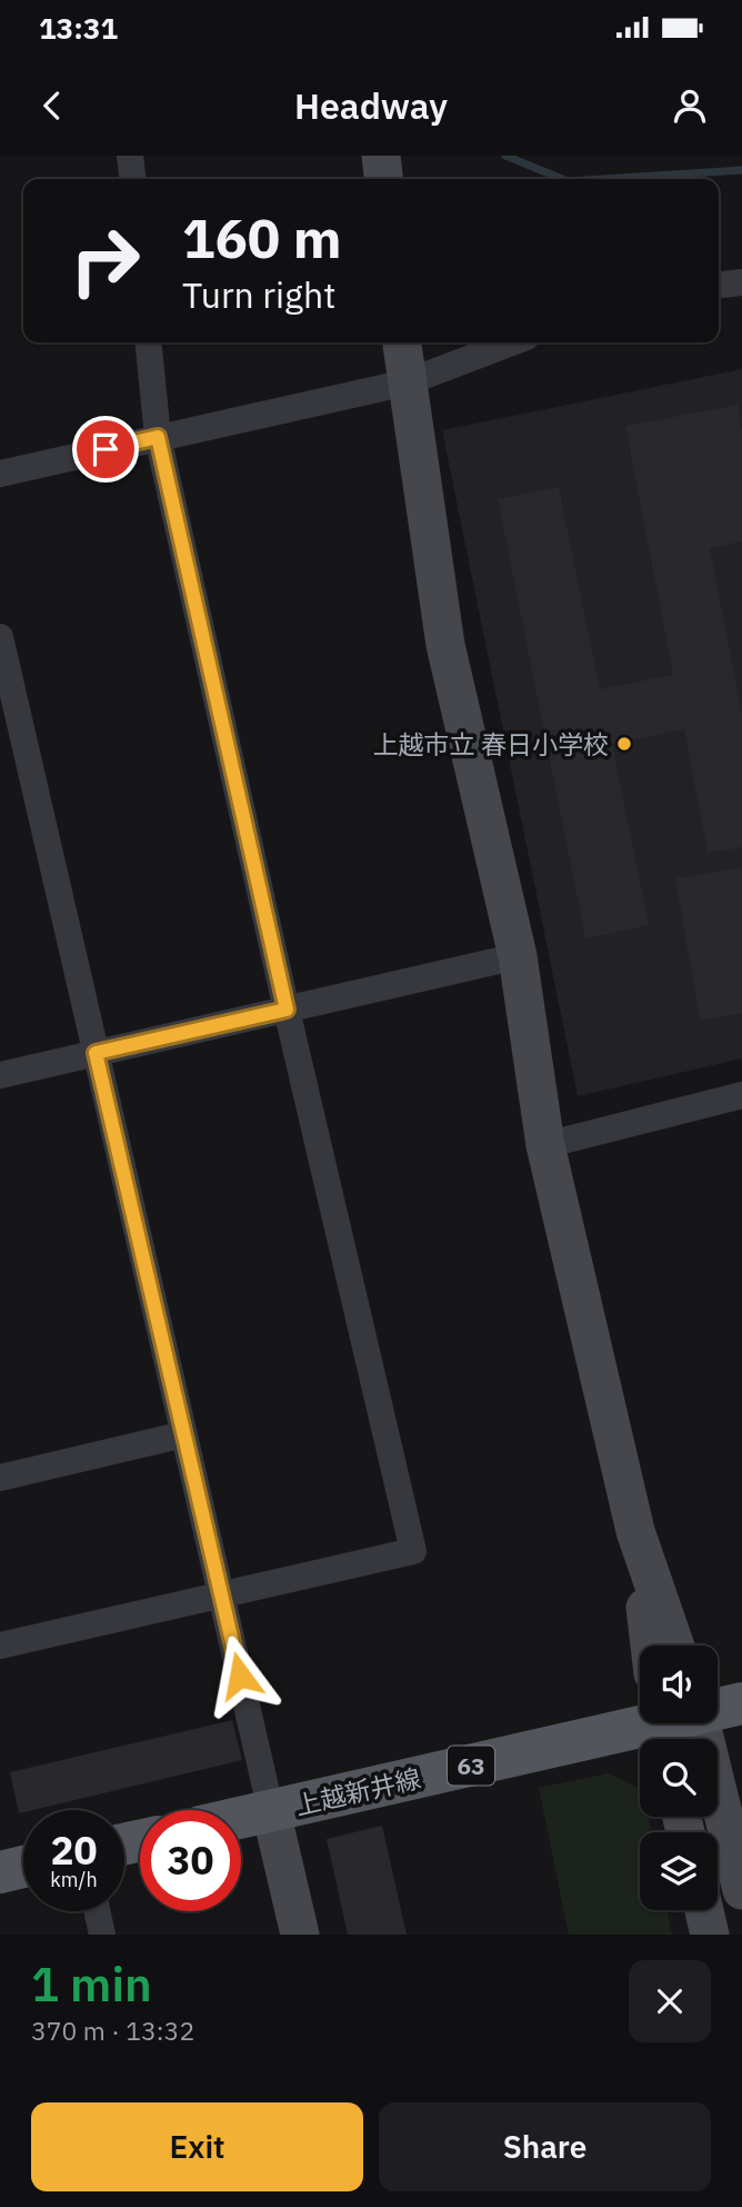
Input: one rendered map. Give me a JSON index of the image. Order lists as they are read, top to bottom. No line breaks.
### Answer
{"streets":{"main road":["63","上越新井線"]},"places":["上越市立 春日小学校"],"page":{"status":"13:31","header":"Headway","turn":["160 m","Turn right"],"speed":"20 km/h","limit":"30","heading":["1 min","370 m · 13:32"],"buttons":["Exit","Share"]}}
